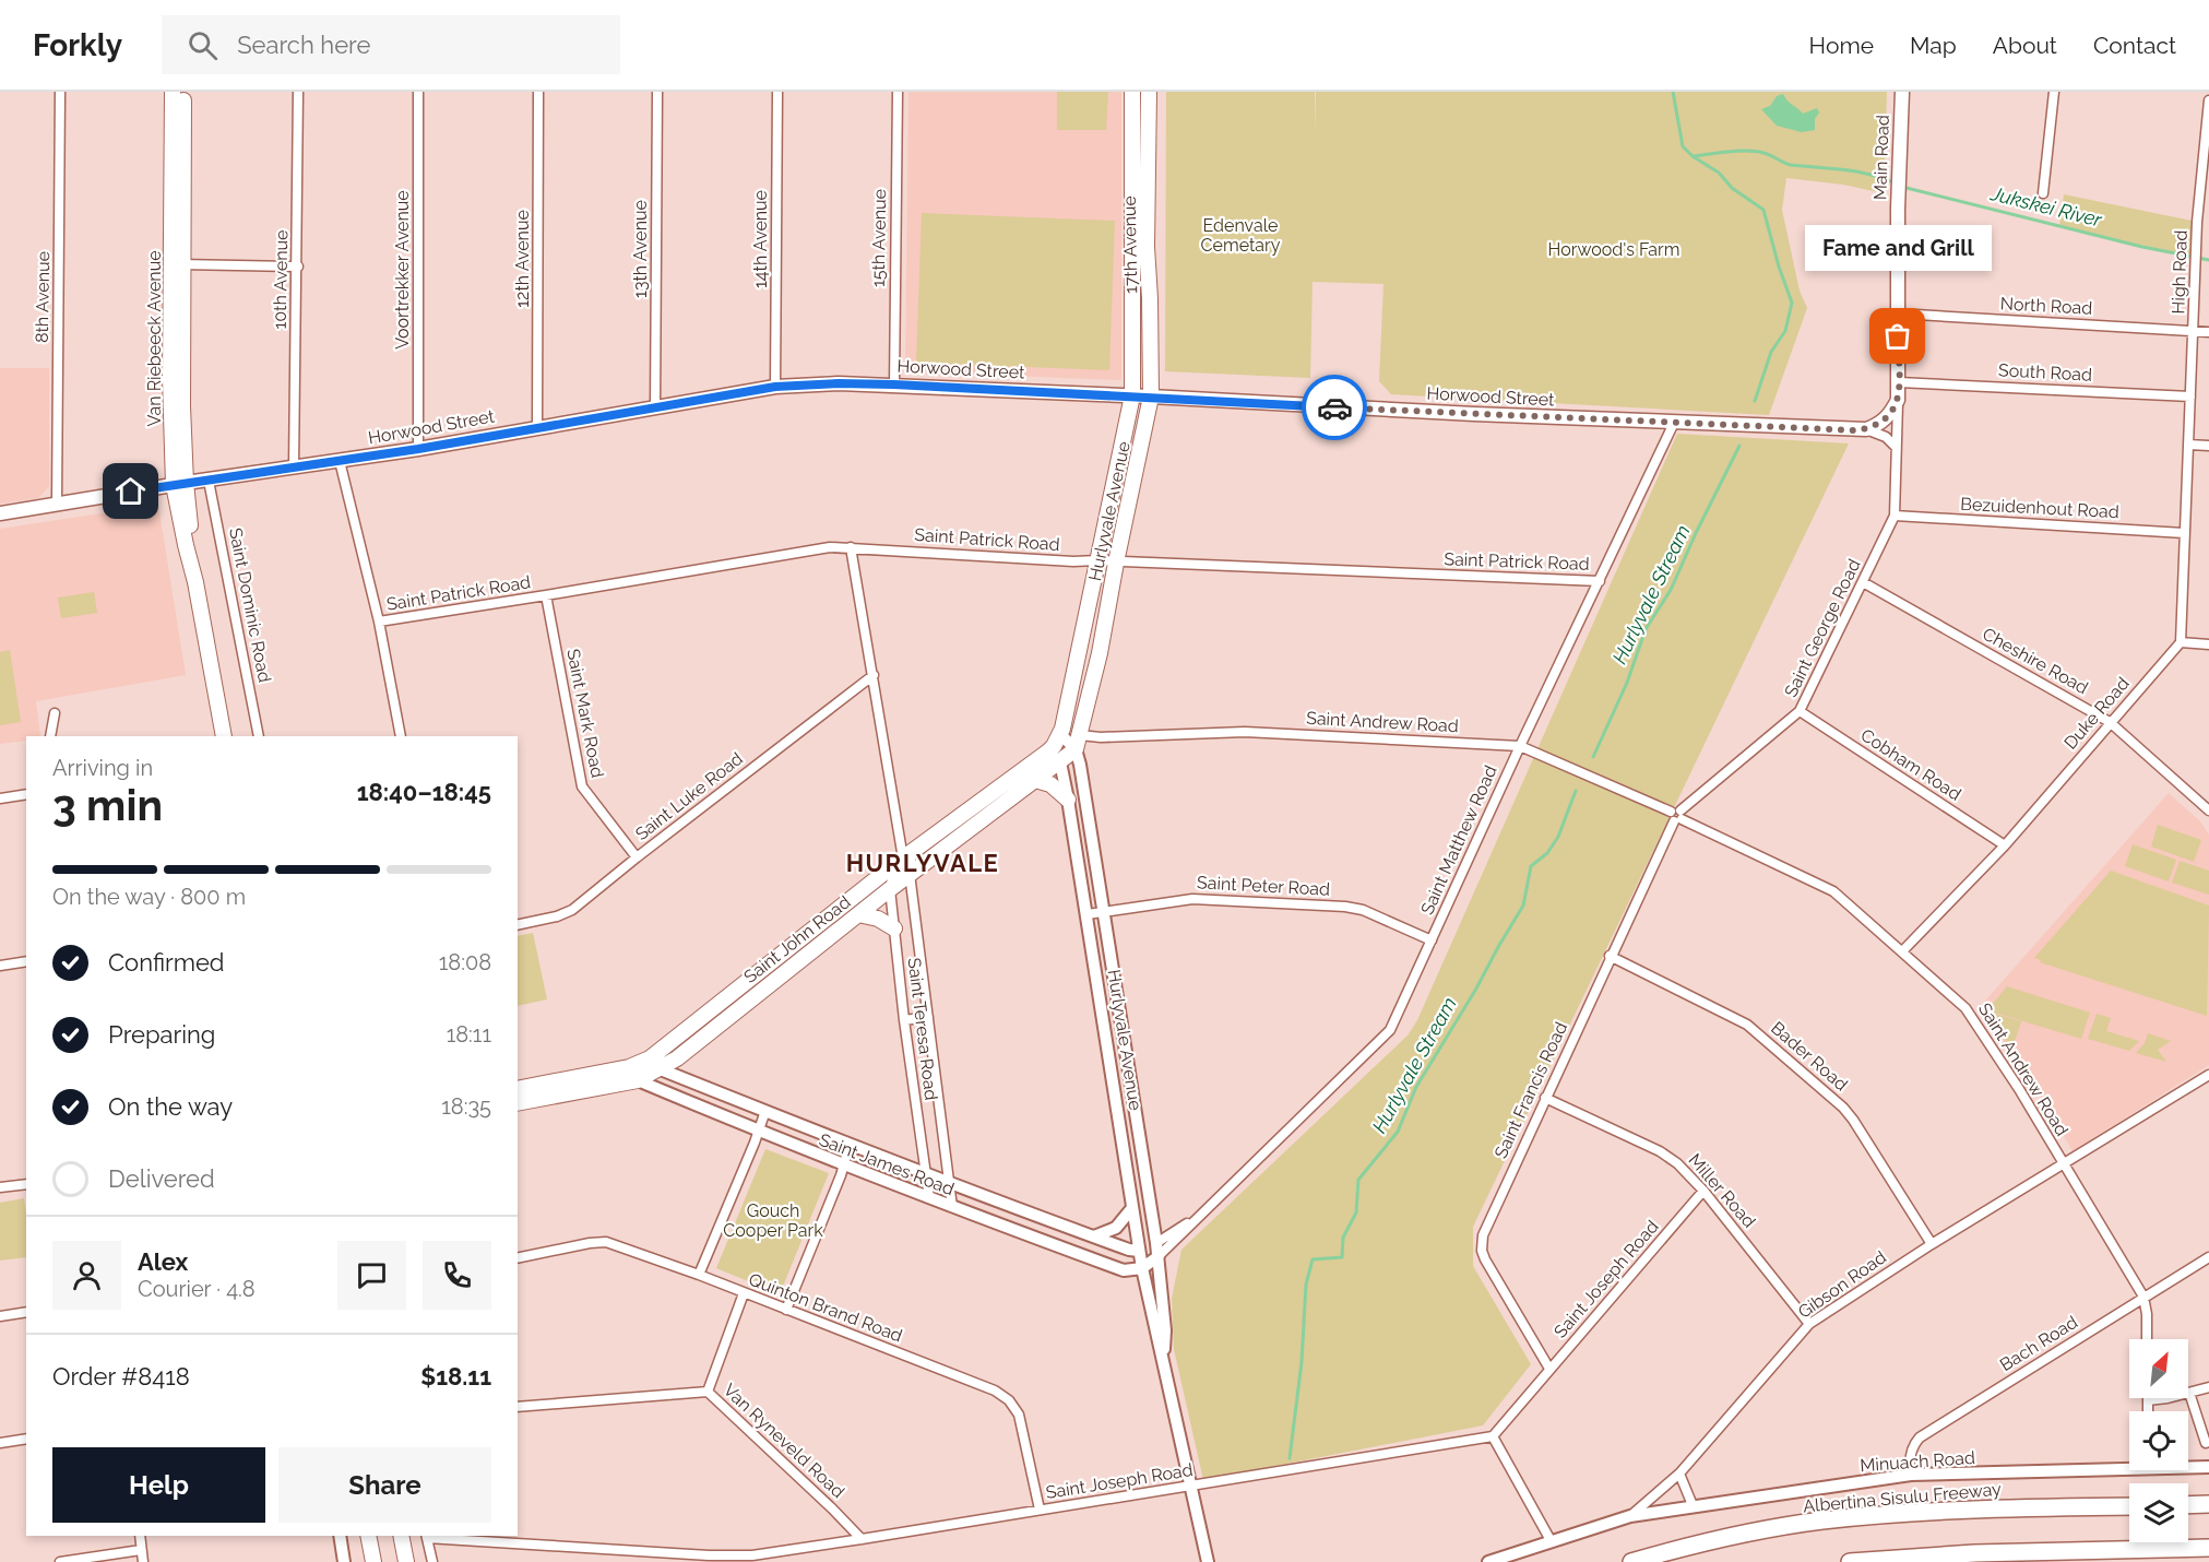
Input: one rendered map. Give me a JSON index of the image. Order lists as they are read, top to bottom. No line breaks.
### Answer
{"streets":{"highway":["Albertina Sisulu Freeway"],"main road":["Main Road","17th Avenue","Van Riebeeck Avenue","Horwood Street","Hurlyvale Avenue","Saint John Road"],"street":["15th Avenue","14th Avenue","13th Avenue","12th Avenue","Voortrekker Avenue","High Road","10th Avenue","8th Avenue","North Road","South Road","Bezuidenhout Road","Saint Patrick Road","Saint Dominic Road","Saint George Road","Cheshire Road","Saint Mark Road","Duke Road","Saint Andrew Road","Cobham Road","Saint Luke Road","Saint Matthew Road","Saint Peter Road","Saint Teresa Road","Bader Road","Saint Francis Road","Saint James Road","Miller Road","Saint Joseph Road","Gibson Road","Quinton Brand Road","Bach Road","Van Ryneveld Road","Minuach Road"]},"crossings":[["Main Road","North Road"],["Main Road","South Road"],["15th Avenue","Horwood Street"],["14th Avenue","Horwood Street"],["17th Avenue","Horwood Street"],["17th Avenue","Hurlyvale Avenue"],["13th Avenue","Horwood Street"],["12th Avenue","Horwood Street"],["Voortrekker Avenue","Horwood Street"],["High Road","North Road"],["High Road","South Road"],["10th Avenue","Horwood Street"],["8th Avenue","Horwood Street"],["Van Riebeeck Avenue","Horwood Street"],["Horwood Street","Hurlyvale Avenue"],["Horwood Street","Saint Dominic Road"],["Horwood Street","Saint Matthew Road"],["Bezuidenhout Road","Saint George Road"],["Hurlyvale Avenue","Saint Patrick Road"],["Hurlyvale Avenue","Saint Andrew Road"],["Hurlyvale Avenue","Saint Matthew Road"],["Hurlyvale Avenue","Saint Peter Road"],["Hurlyvale Avenue","Saint John Road"],["Hurlyvale Avenue","Saint James Road"],["Hurlyvale Avenue","Saint Joseph Road"],["Saint Patrick Road","Saint Mark Road"],["Saint Patrick Road","Saint Matthew Road"],["Saint Patrick Road","Saint Teresa Road"],["Saint George Road","Cheshire Road"],["Saint George Road","Saint Andrew Road"],["Saint George Road","Cobham Road"],["Saint George Road","Saint Francis Road"],["Cheshire Road","Duke Road"],["Saint Mark Road","Saint Luke Road"],["Duke Road","Saint Andrew Road"],["Duke Road","Cobham Road"],["Saint Andrew Road","Saint Matthew Road"],["Saint Andrew Road","Saint John Road"],["Saint Andrew Road","Saint Francis Road"],["Saint Andrew Road","Gibson Road"],["Saint Andrew Road","Bach Road"],["Saint Luke Road","Saint Teresa Road"],["Saint Matthew Road","Saint Peter Road"],["Saint Matthew Road","Saint James Road"],["Saint John Road","Saint Teresa Road"],["Saint John Road","Saint James Road"],["Saint Teresa Road","Saint James Road"],["Bader Road","Saint Francis Road"],["Bader Road","Gibson Road"],["Saint Francis Road","Miller Road"],["Saint Francis Road","Saint Joseph Road"],["Miller Road","Saint Joseph Road"],["Miller Road","Gibson Road"],["Saint Joseph Road","Quinton Brand Road"],["Saint Joseph Road","Van Ryneveld Road"],["Gibson Road","Minuach Road"],["Bach Road","Minuach Road"]],"districts":["HURLYVALE"],"water":["Jukskei River","Hurlyvale Stream"],"parks":["Edenvale Cemetary","Horwood's Farm","Gouch Cooper Park"],"places":["Fame and Grill"],"north":"top right","page":{"header":"Forkly","search":"Search here","nav":["Home","Map","About","Contact"],"bubble":"Fame and Grill","heading":["3 min","Arriving in","18:40–18:45"],"panel":["Alex","Courier · 4.8","Order #8418","$18.11"],"bar":"On the way · 800 m","list":[["Confirmed","18:08"],["Preparing","18:11"],["On the way","18:35"],"Delivered"],"buttons":["Help","Share"]}}
